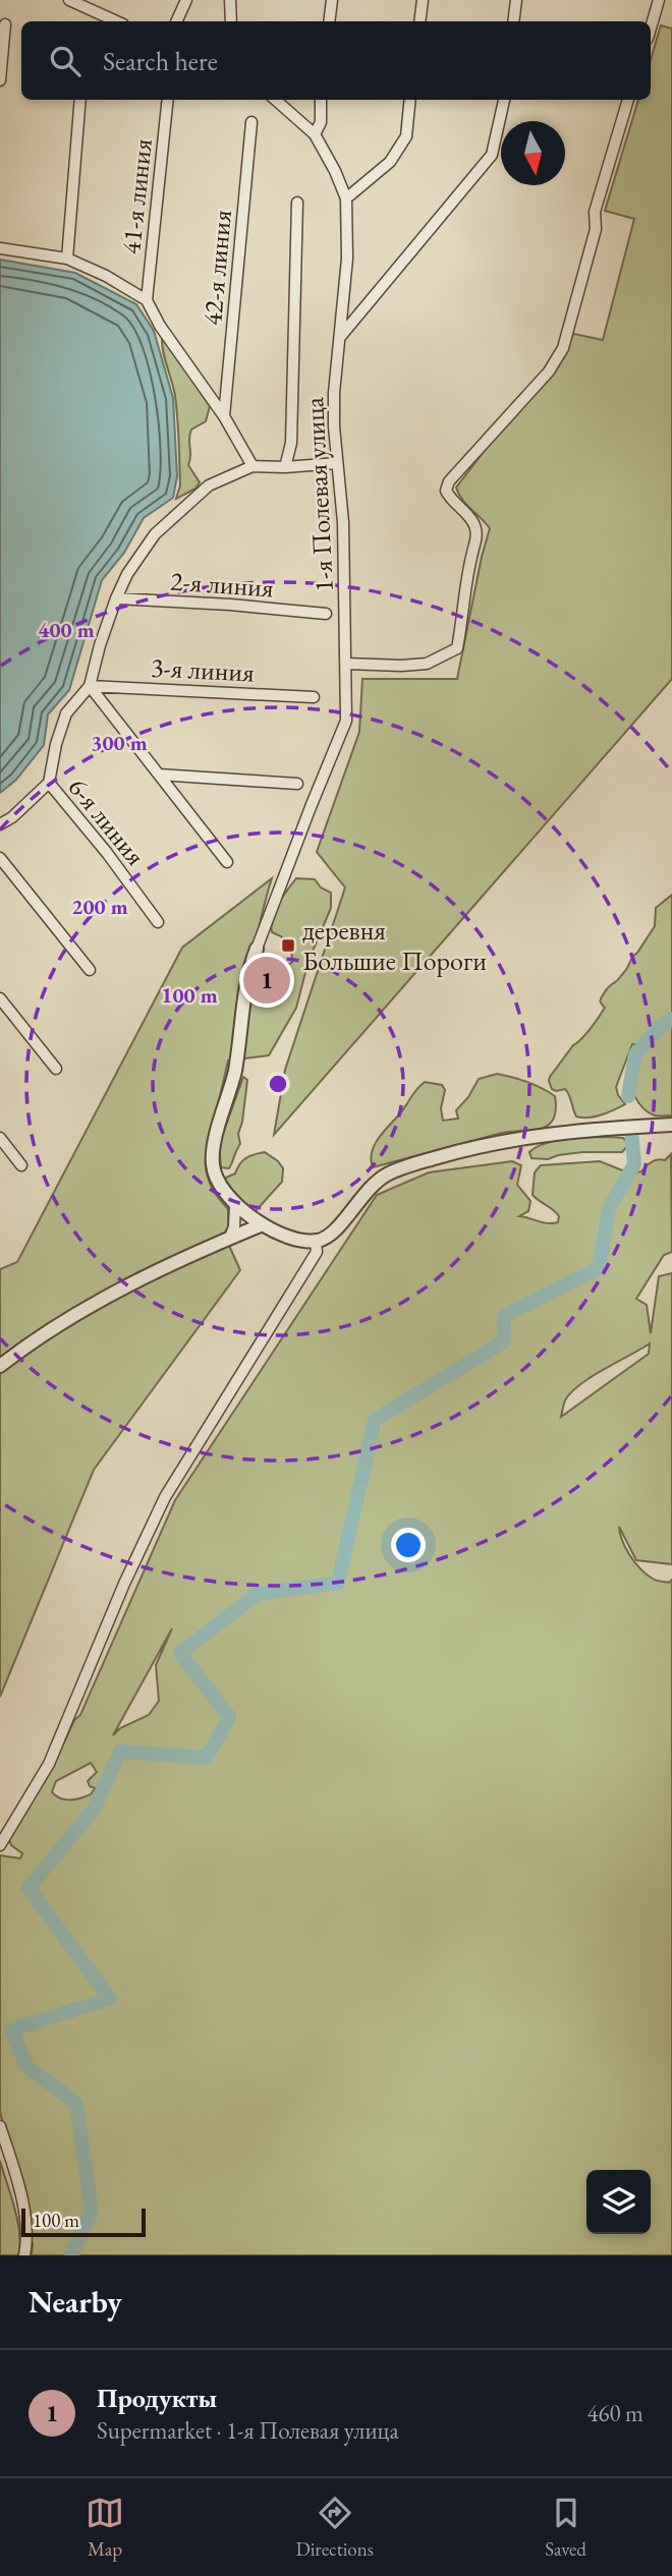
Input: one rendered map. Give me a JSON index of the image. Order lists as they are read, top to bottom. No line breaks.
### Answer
{"streets":{"street":["41-я линия","42-я линия","1-я Полевая улица","2-я линия","3-я линия","6-я линия"]},"places":{"transit":["деревня Большие Пороги"]},"scale_bar":"100 m","north":"bottom","page":{"search":"Search here","pins":"1","scale":"100 m","heading":"Nearby","list":[{"mark":"1","name":"Продукты","note":"Supermarket · 1-я Полевая улица","value":"460 m"}],"nav":["Map","Directions","Saved"]},"rings":["400 m","300 m","200 m","100 m"]}
